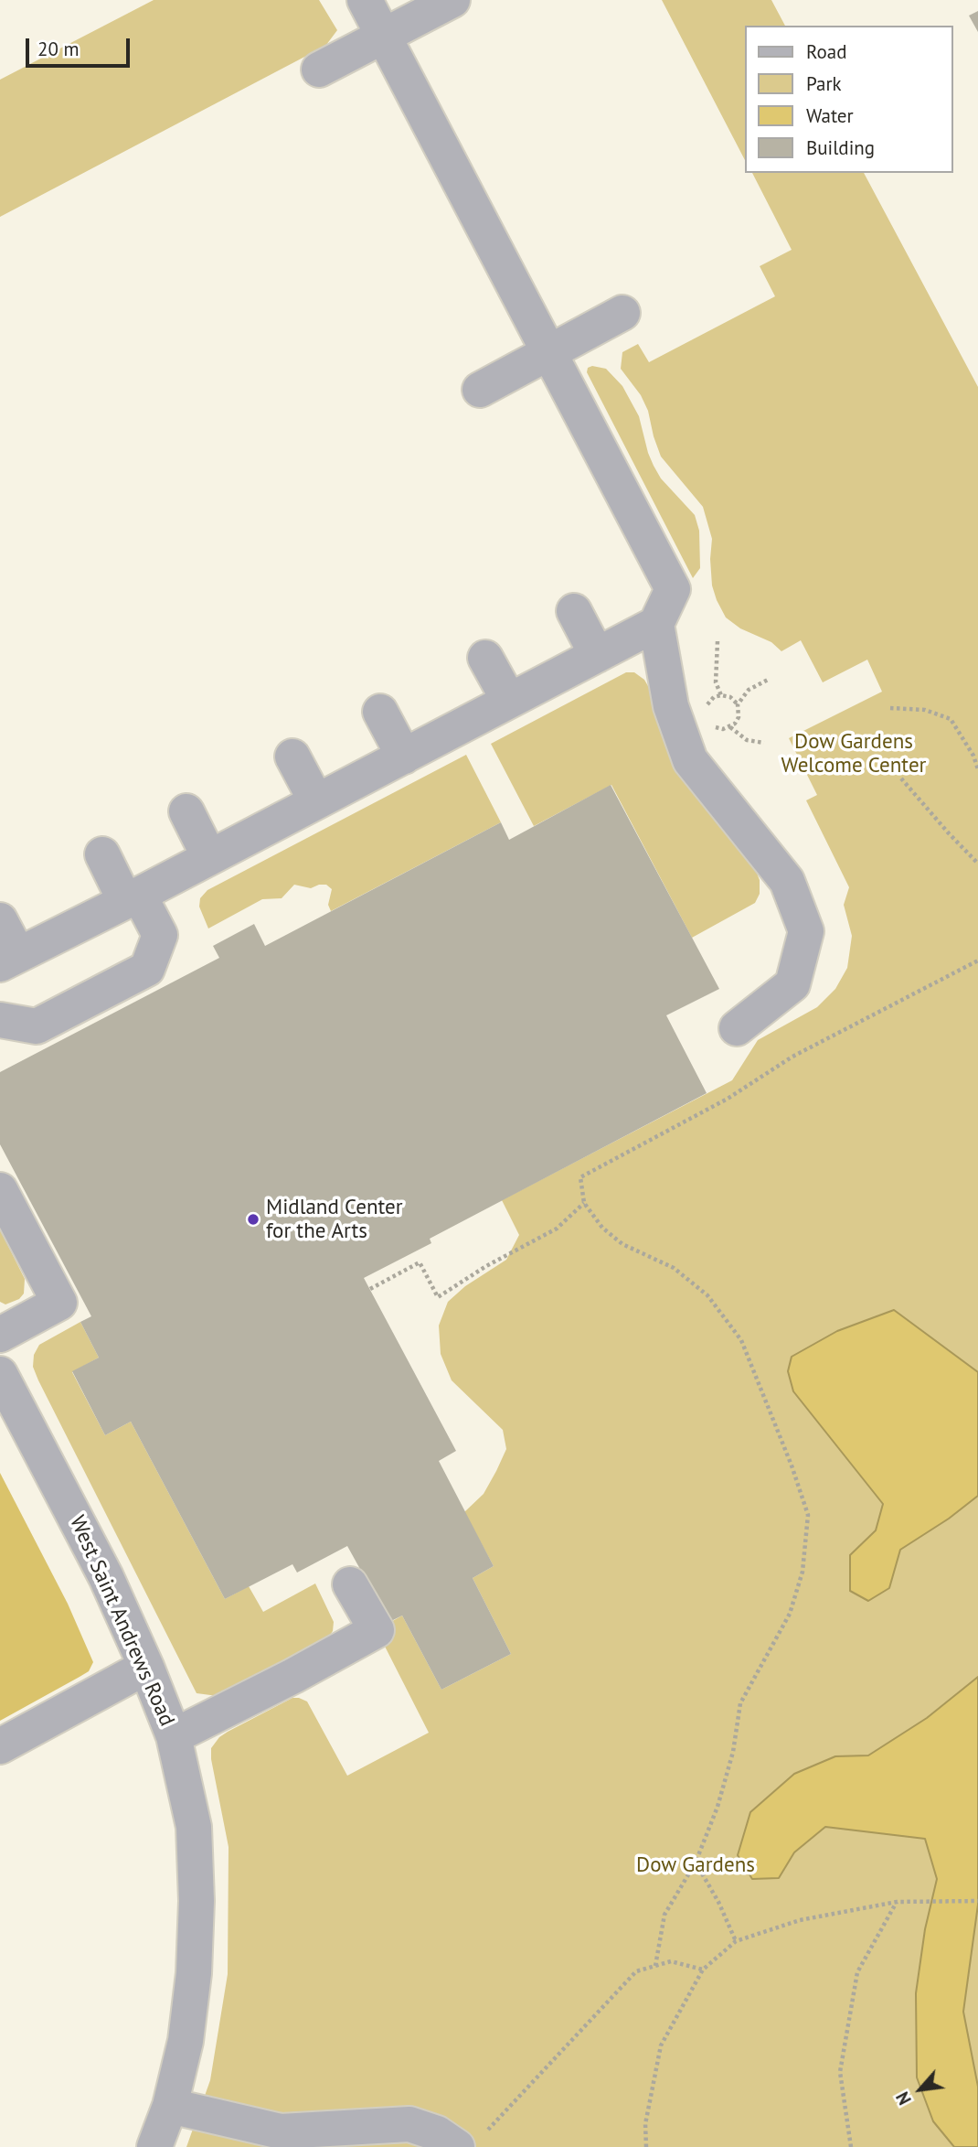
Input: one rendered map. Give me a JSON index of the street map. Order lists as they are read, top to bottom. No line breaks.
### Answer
{"streets":{"street":["West Saint Andrews Road"]},"parks":["Dow Gardens Welcome Center","Dow Gardens"],"places":["Midland Center for the Arts"],"legend":["Road","Park","Water","Building"],"scale_bar":"20 m","north":"bottom left"}
